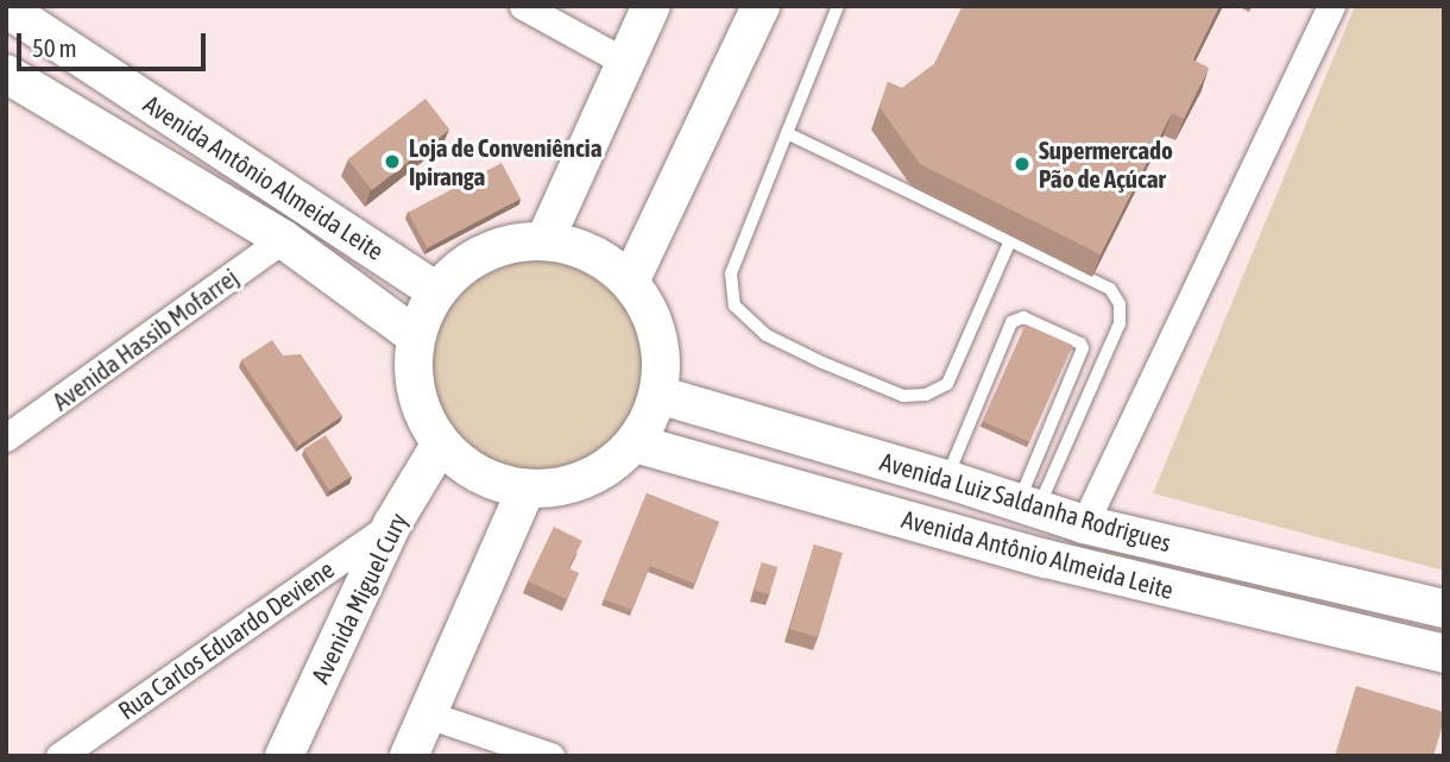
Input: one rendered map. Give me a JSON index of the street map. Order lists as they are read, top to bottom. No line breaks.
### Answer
{"streets":{"main road":["Avenida Antônio Almeida Leite","Avenida Luiz Saldanha Rodrigues","Avenida Miguel Cury"],"street":["Avenida Hassib Mofarrej","Rua Carlos Eduardo Deviene"]},"crossings":[["Avenida Antônio Almeida Leite","Avenida Hassib Mofarrej"],["Avenida Antônio Almeida Leite","Avenida Luiz Saldanha Rodrigues"],["Avenida Antônio Almeida Leite","Avenida Miguel Cury"],["Avenida Luiz Saldanha Rodrigues","Avenida Miguel Cury"],["Avenida Miguel Cury","Rua Carlos Eduardo Deviene"]],"places":["Loja de Conveniência Ipiranga","Supermercado Pão de Açúcar"],"scale_bar":"50 m"}
